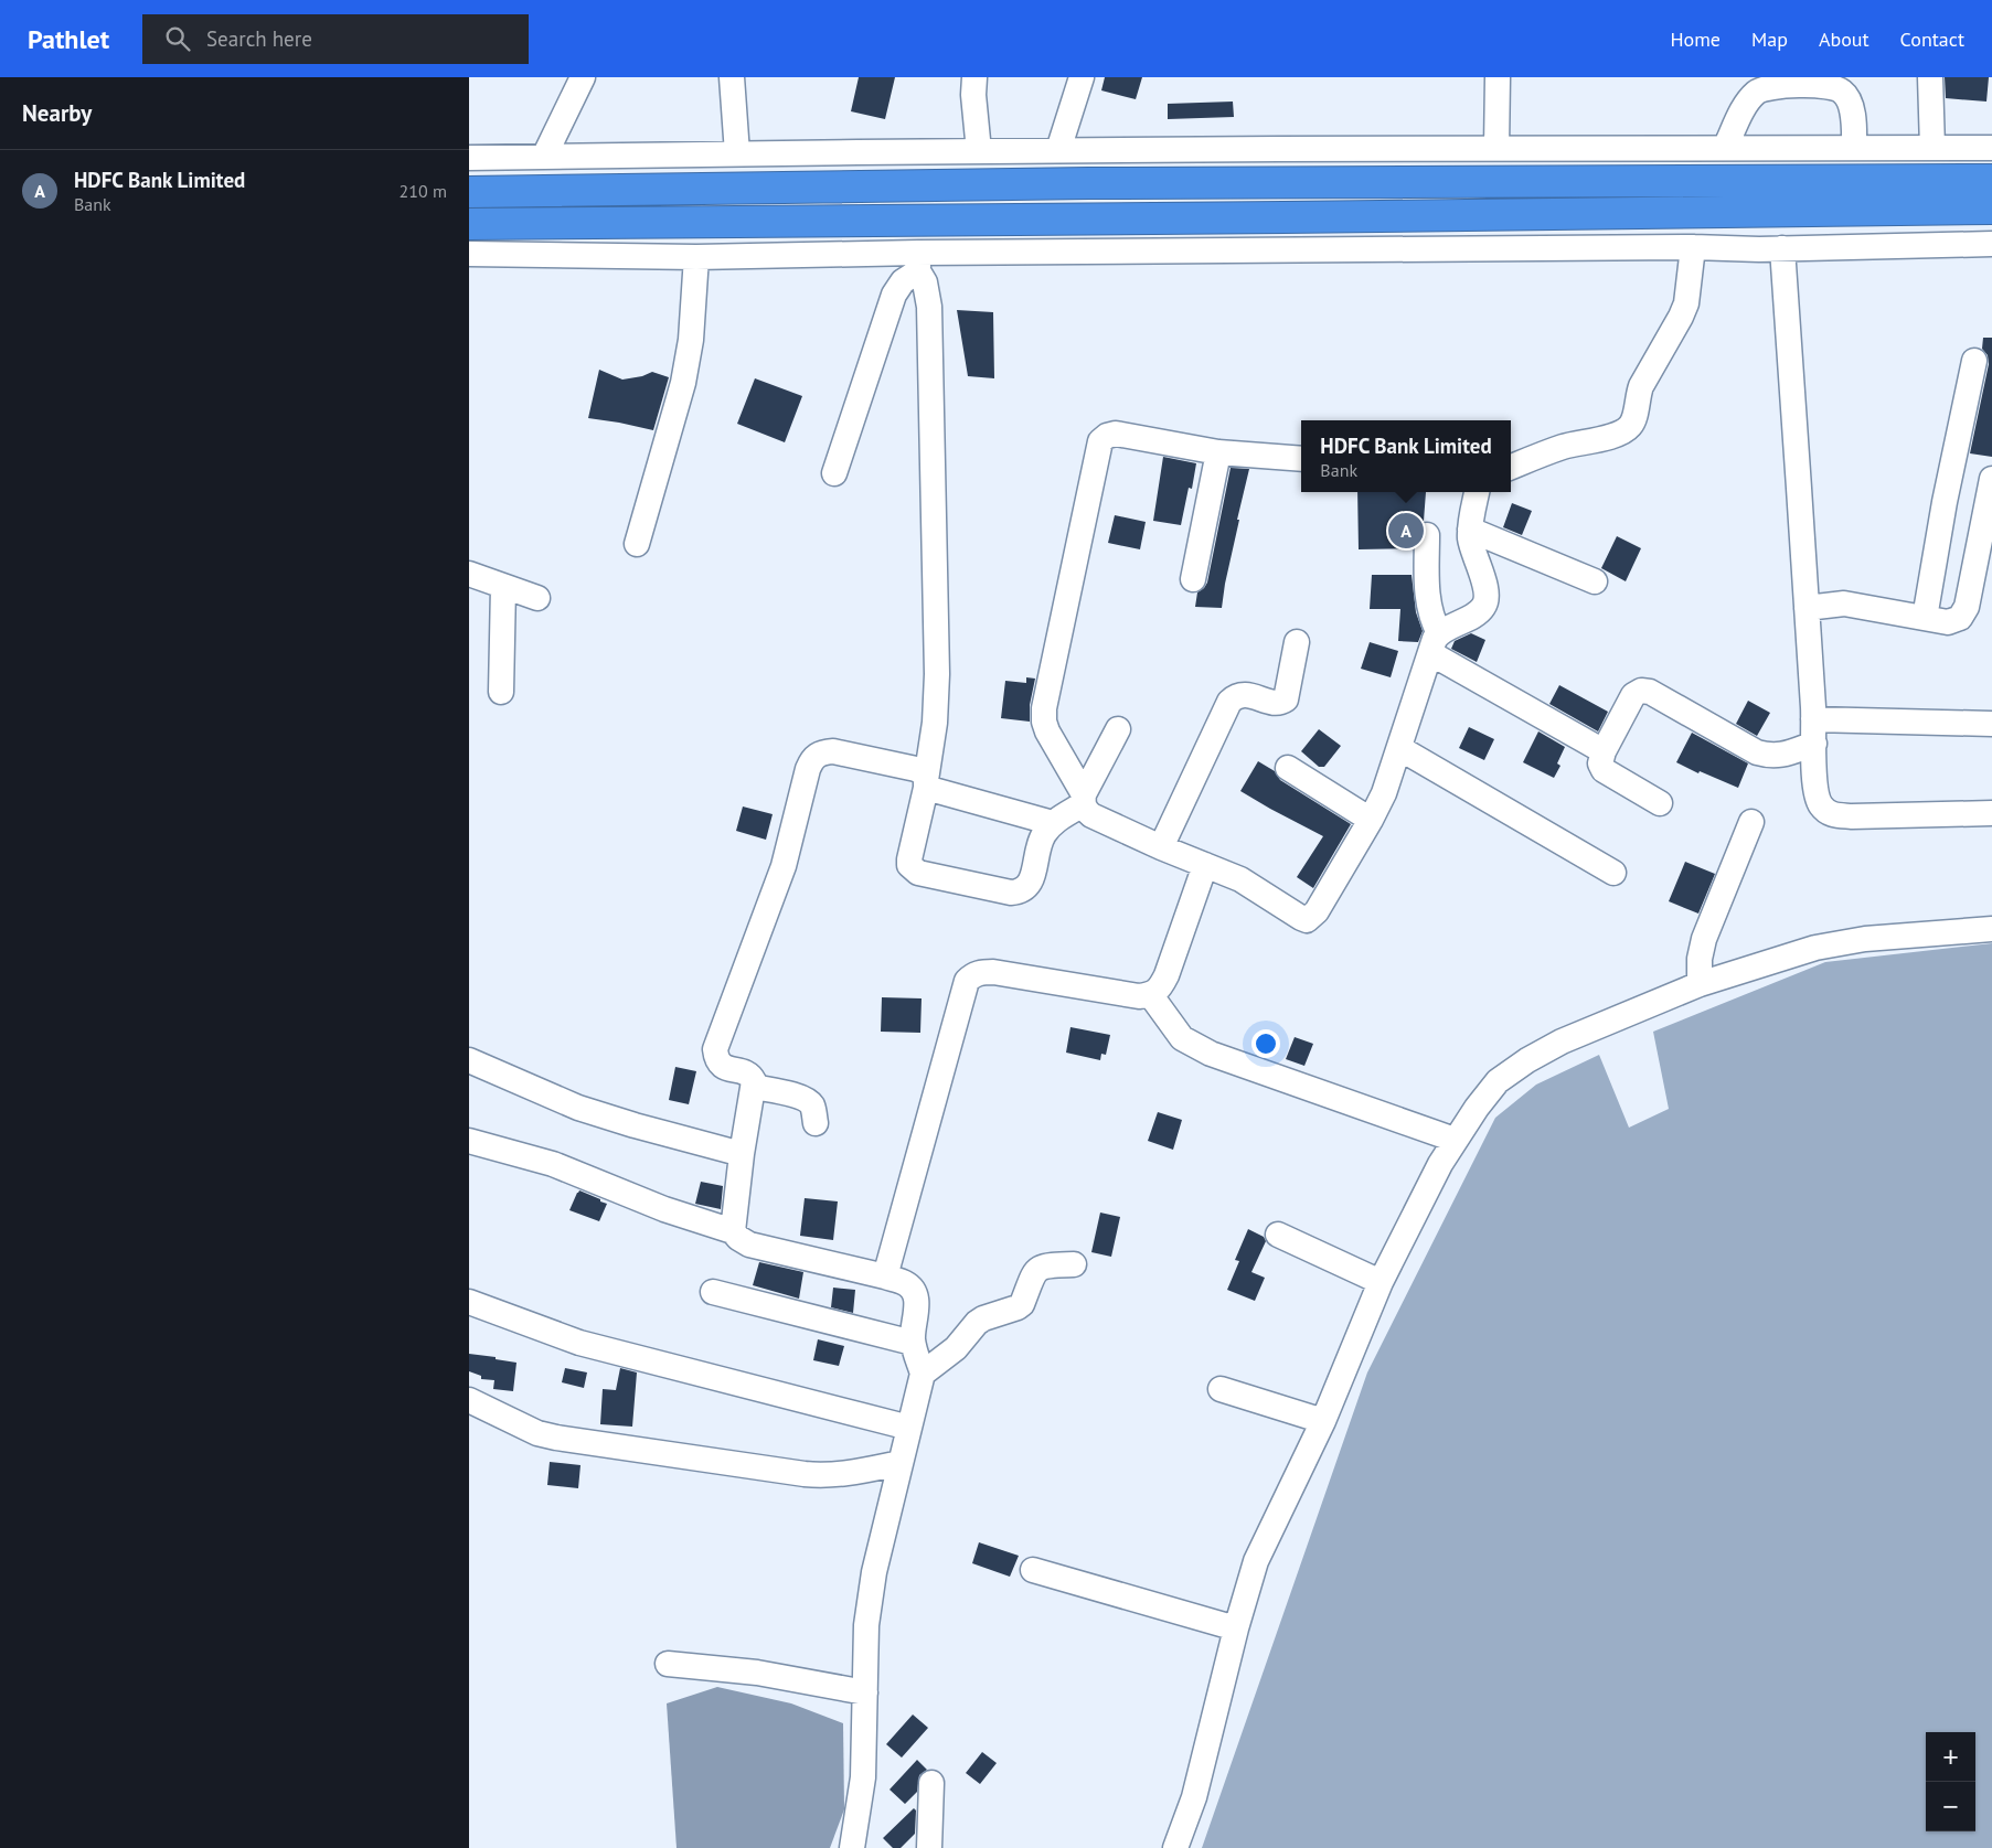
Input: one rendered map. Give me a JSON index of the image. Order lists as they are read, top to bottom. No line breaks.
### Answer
{"page":{"header":"Pathlet","search":"Search here","nav":["Home","Map","About","Contact"],"heading":"Nearby","list":[{"mark":"A","name":"HDFC Bank Limited","note":"Bank","value":"210 m"}],"popup":["HDFC Bank Limited","Bank"],"pins":"A","map_buttons":["+","−"]}}
